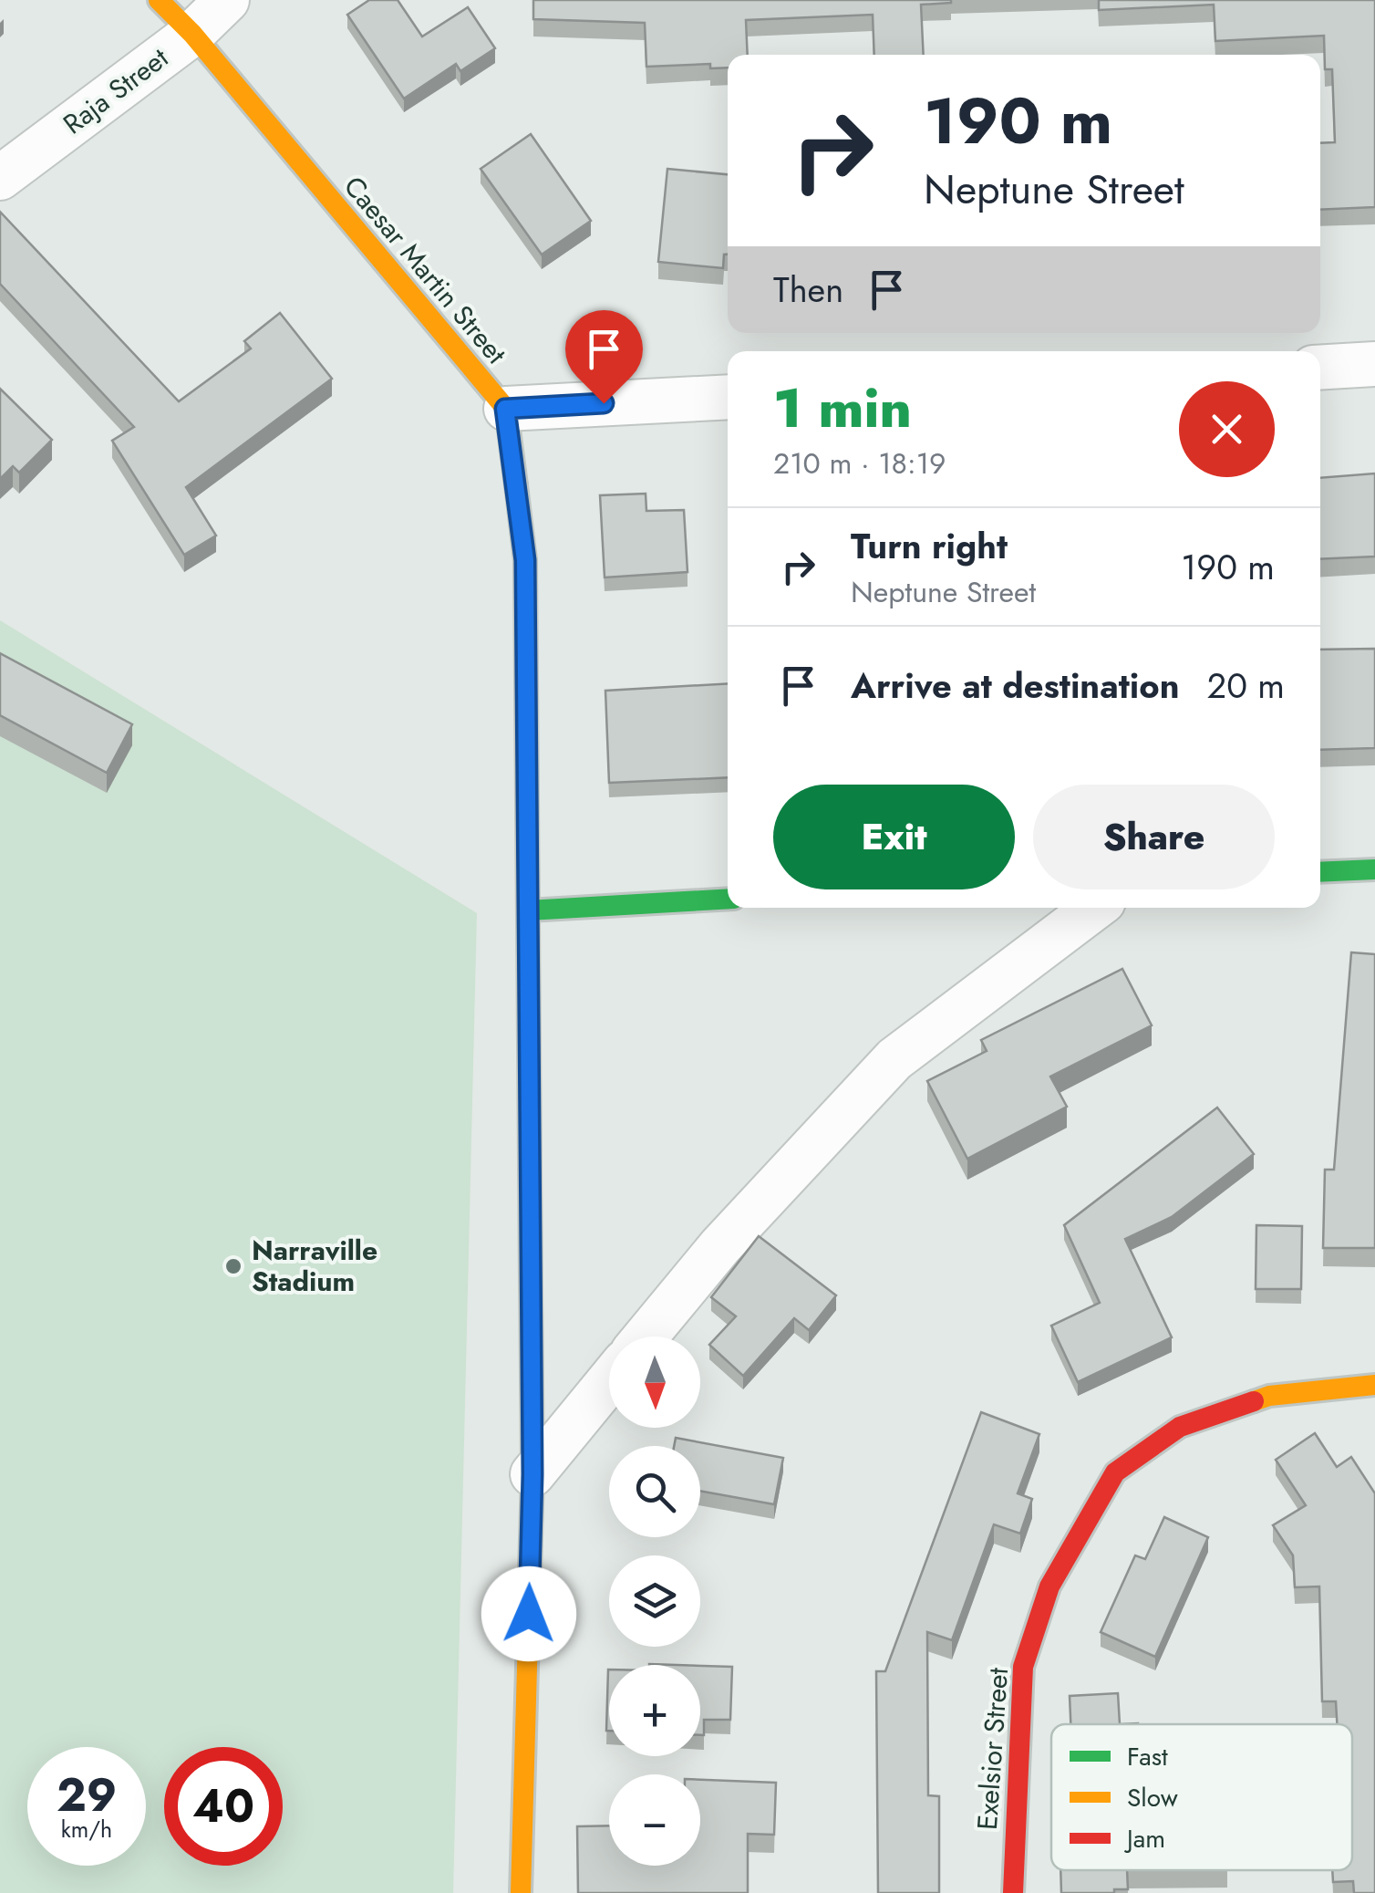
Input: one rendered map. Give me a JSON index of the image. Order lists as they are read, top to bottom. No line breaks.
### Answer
{"streets":{"street":["Raja Street","Caesar Martin Street","Exelsior Street"]},"crossings":[["Raja Street","Caesar Martin Street"]],"places":["Narraville Stadium"],"legend":["Fast","Slow","Jam"],"north":"bottom","page":{"turn":["190 m","Neptune Street"],"then":"Then","heading":["1 min","210 m · 18:19"],"list":[{"name":"Turn right","note":"Neptune Street","value":"190 m"},{"name":"Arrive at destination","value":"20 m"}],"buttons":["Exit","Share"],"map_buttons":["+","−"],"speed":"29 km/h","limit":"40"}}
